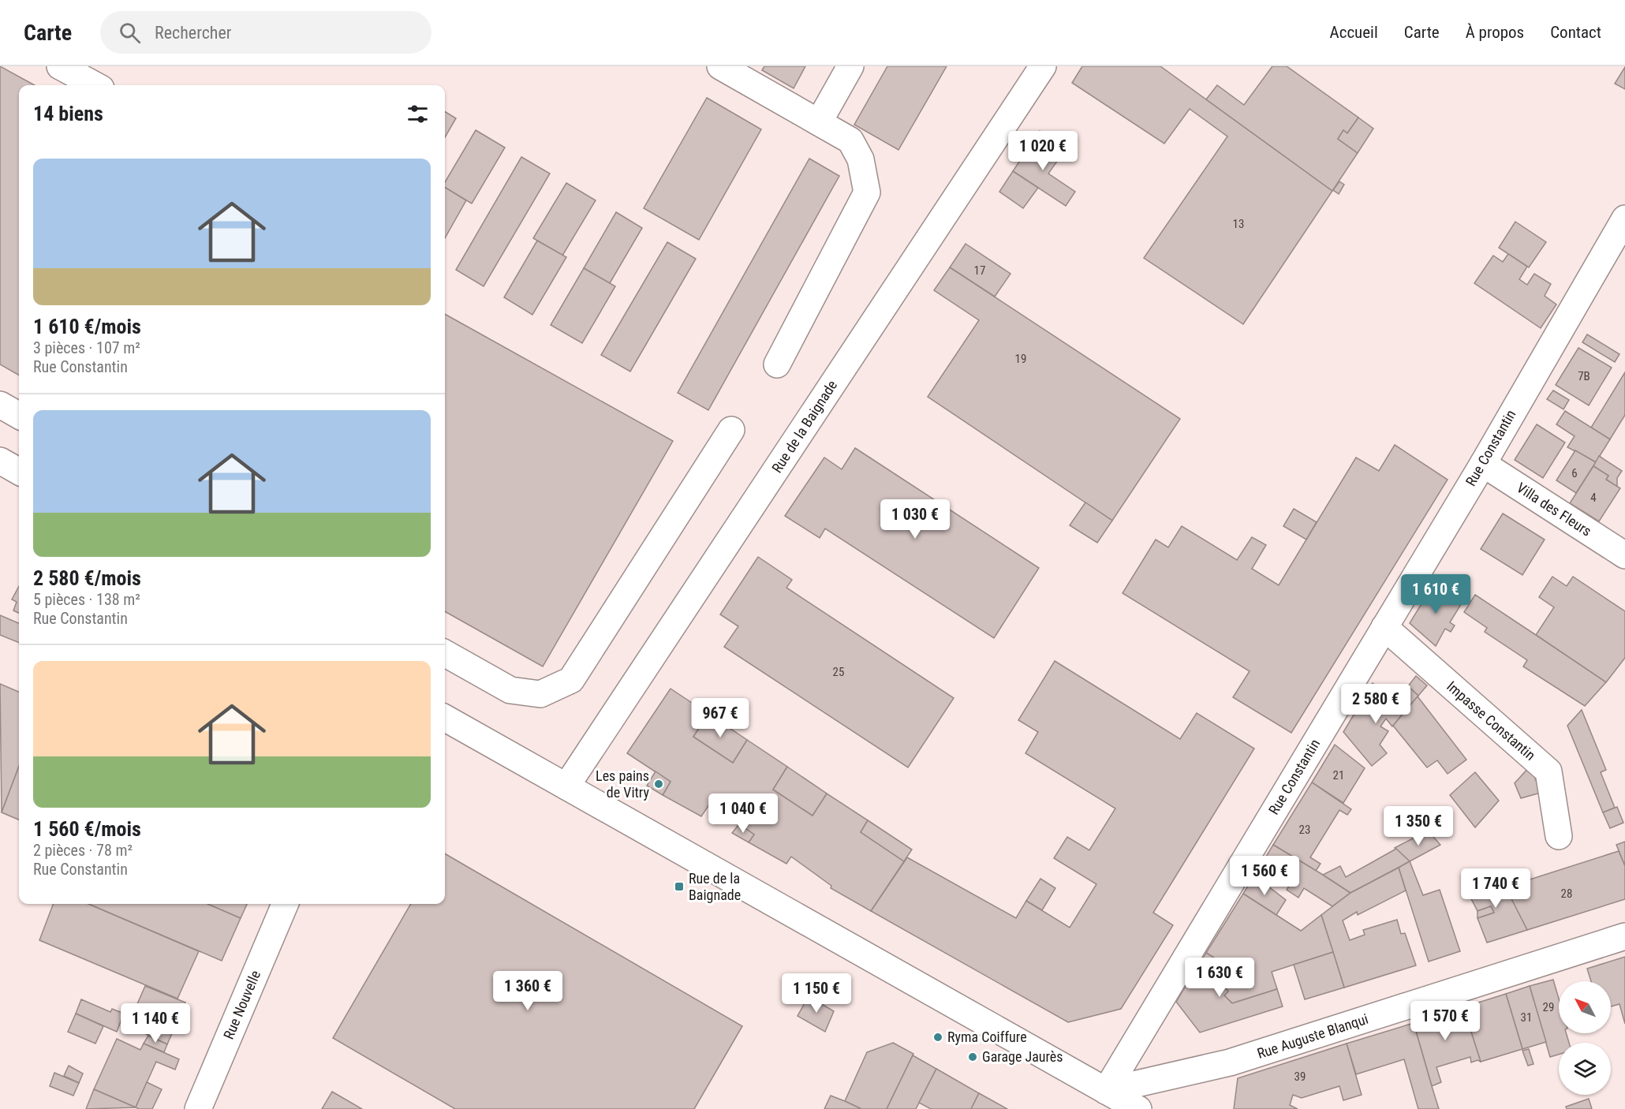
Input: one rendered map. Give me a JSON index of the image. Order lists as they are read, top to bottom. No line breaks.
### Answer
{"streets":{"street":["Rue de la Baignade","Rue Constantin","Villa des Fleurs","Impasse Constantin","Rue Nouvelle","Rue Auguste Blanqui"]},"crossings":[["Rue Constantin","Villa des Fleurs"],["Rue Constantin","Impasse Constantin"],["Rue Constantin","Rue Auguste Blanqui"]],"places":{"other":["Les pains de Vitry","Ryma Coiffure","Garage Jaurès"],"transit":["Rue de la Baignade"]},"house_numbers":["13","17","19","7B","6","4","25","21","23","28","29","31","39"],"north":"top left","page":{"header":"Carte","search":"Rechercher","nav":["Accueil","Carte","À propos","Contact"],"heading":"14 biens","price":["1 020 €","1 030 €","1 610 €","2 580 €","967 €","1 040 €","1 350 €","1 560 €","1 740 €","1 630 €","1 360 €","1 150 €","1 570 €","1 140 €"],"list":[{"name":"1 610 €/mois","note":"3 pièces · 107 m² · Rue Constantin"},{"name":"2 580 €/mois","note":"5 pièces · 138 m² · Rue Constantin"},{"name":"1 560 €/mois","note":"2 pièces · 78 m² · Rue Constantin"}]}}
